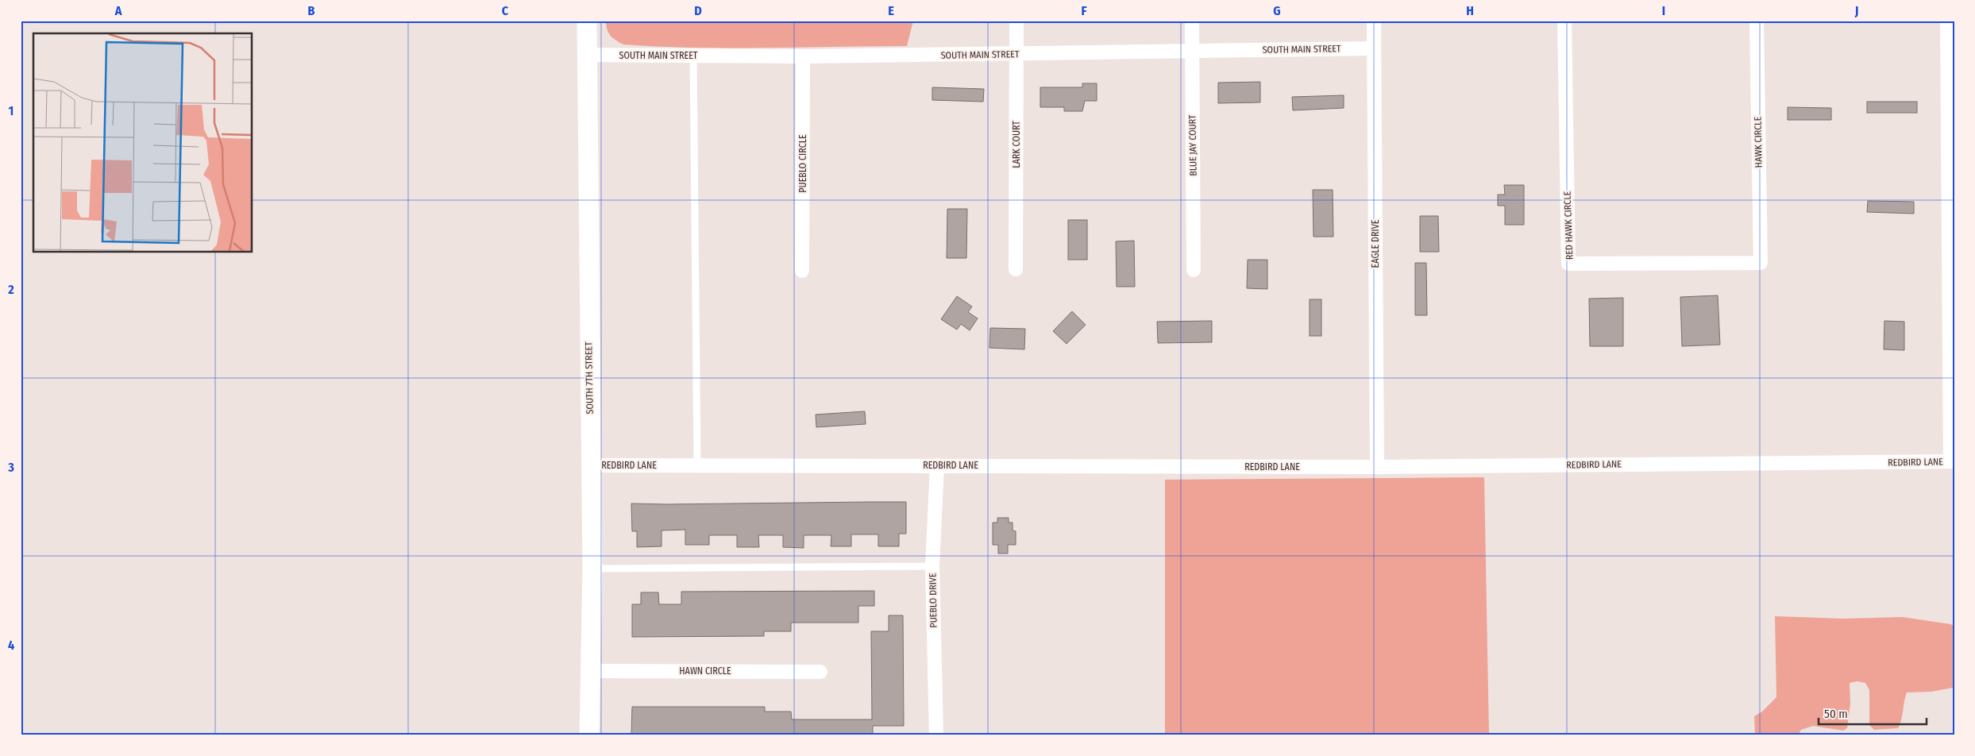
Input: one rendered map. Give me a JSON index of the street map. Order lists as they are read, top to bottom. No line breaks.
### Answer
{"streets":{"main road":["SOUTH 7TH STREET"],"street":["SOUTH MAIN STREET","HAWK CIRCLE","LARK COURT","BLUE JAY COURT","PUEBLO CIRCLE","RED HAWK CIRCLE","EAGLE DRIVE","REDBIRD LANE","PUEBLO DRIVE","HAWN CIRCLE"]},"crossings":[["SOUTH MAIN STREET","LARK COURT"],["SOUTH MAIN STREET","BLUE JAY COURT"],["SOUTH MAIN STREET","PUEBLO CIRCLE"],["SOUTH MAIN STREET","EAGLE DRIVE"],["SOUTH MAIN STREET","SOUTH 7TH STREET"],["HAWK CIRCLE","RED HAWK CIRCLE"],["EAGLE DRIVE","REDBIRD LANE"],["SOUTH 7TH STREET","REDBIRD LANE"],["SOUTH 7TH STREET","HAWN CIRCLE"],["REDBIRD LANE","PUEBLO DRIVE"]],"scale_bar":"50 m","grid":{"columns":["A","B","C","D","E","F","G","H","I","J"],"rows":["1","2","3","4"]}}
